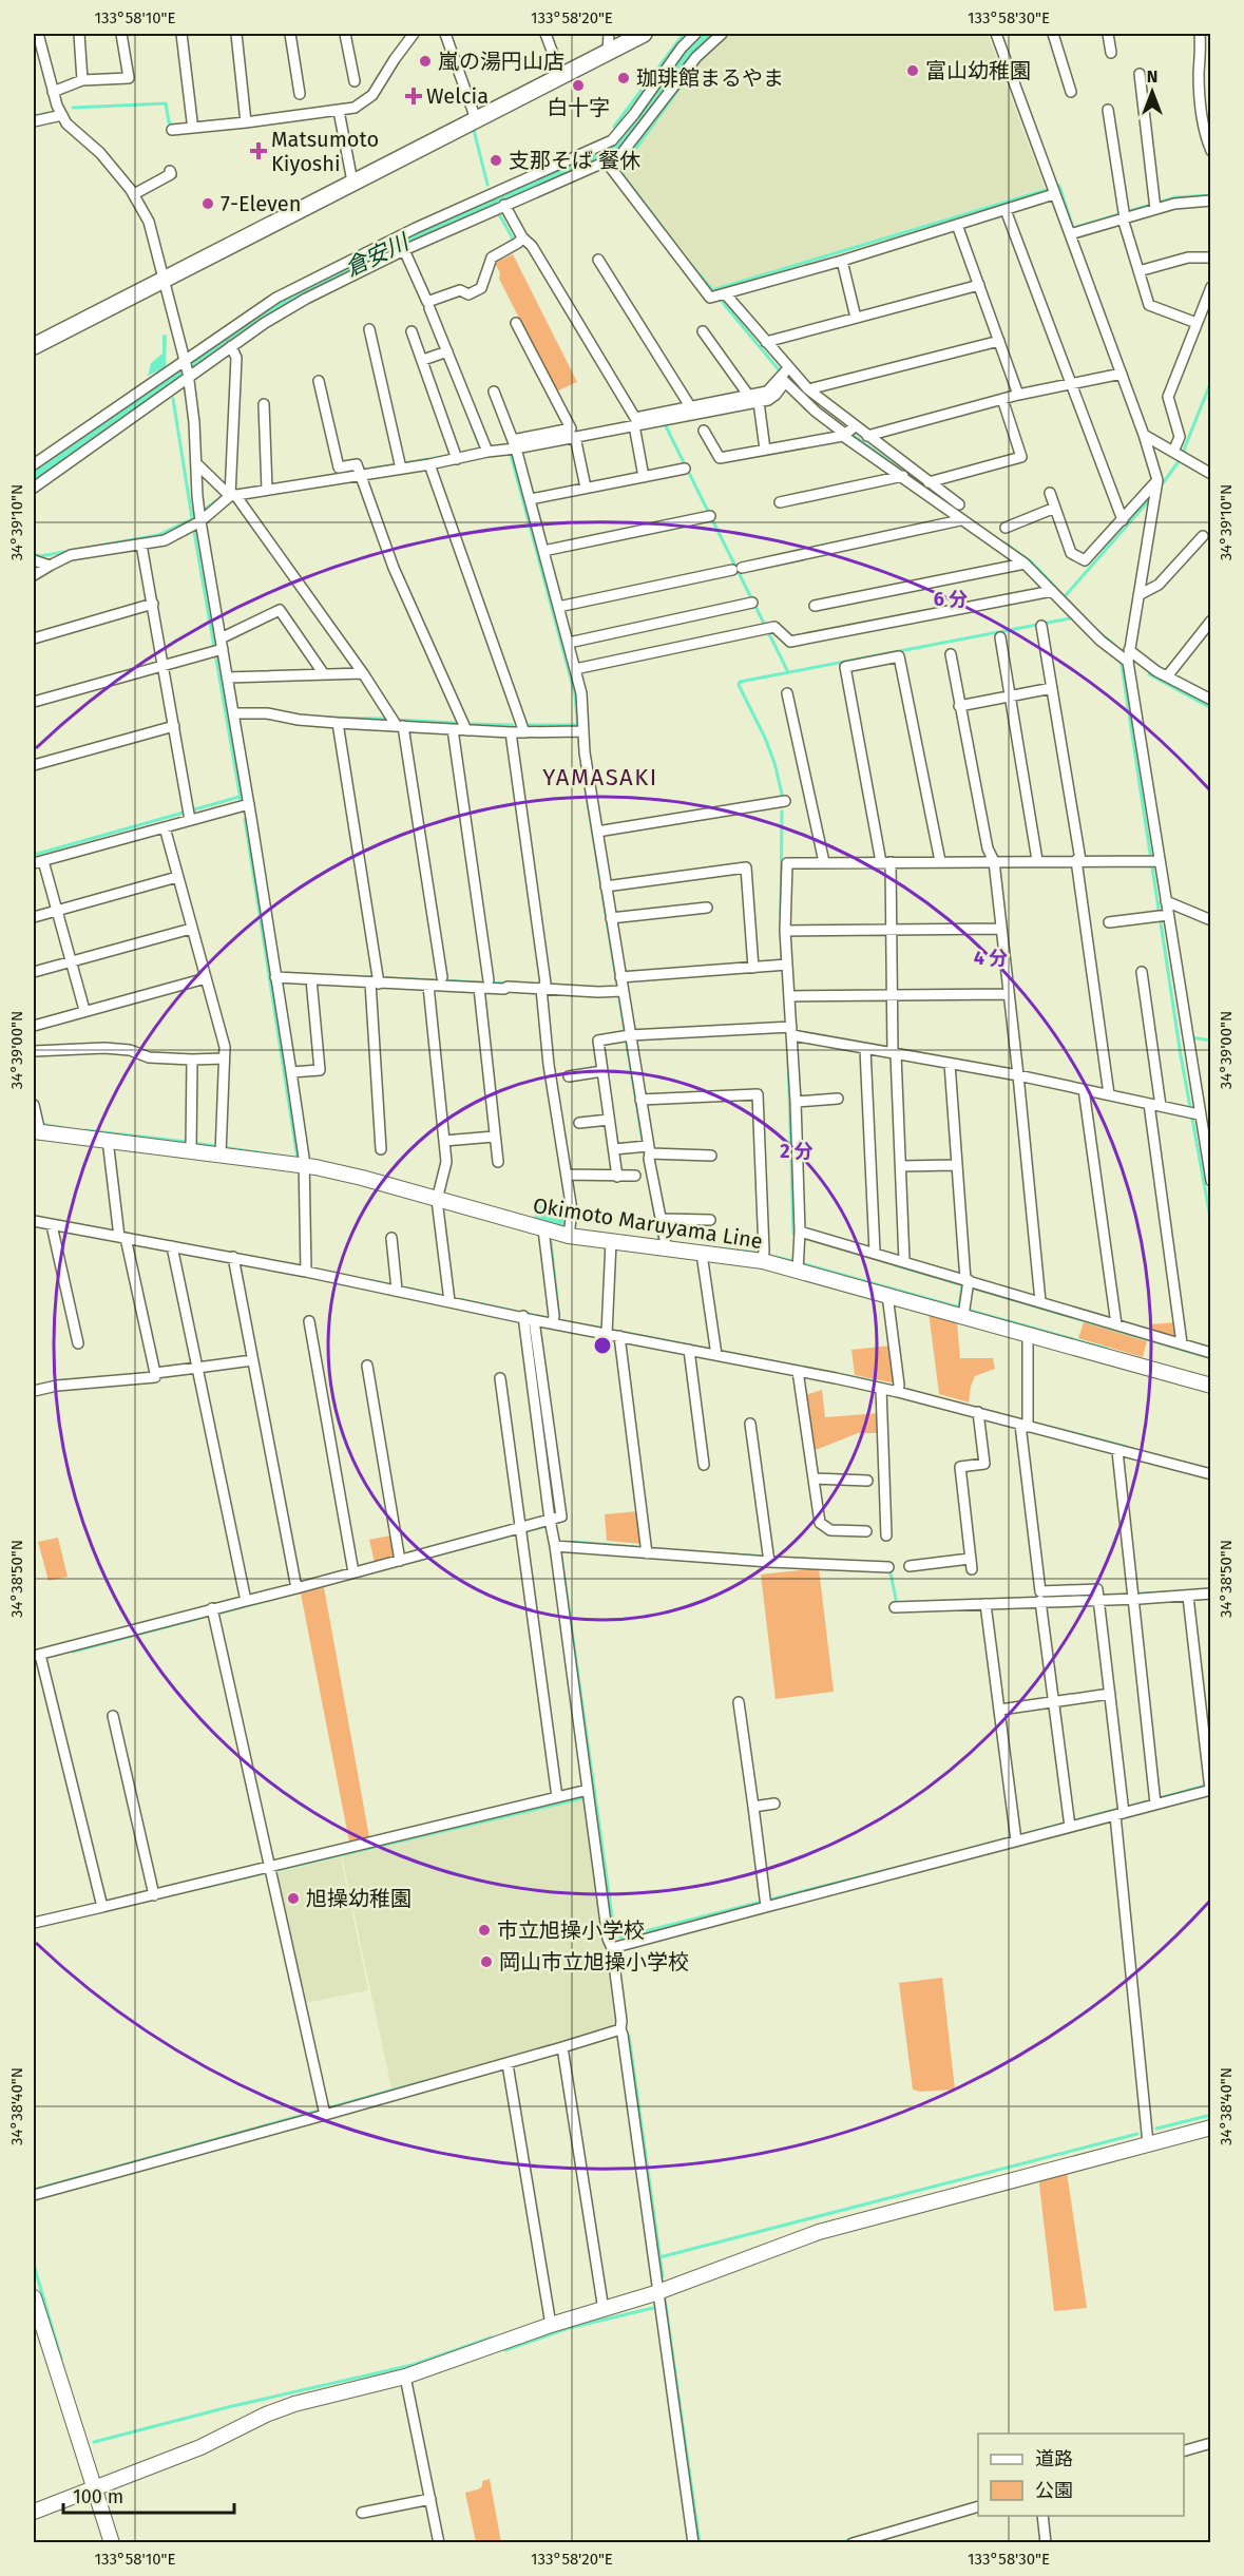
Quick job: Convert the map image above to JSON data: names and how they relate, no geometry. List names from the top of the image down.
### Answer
{
  "streets": {
    "street": ["Okimoto Maruyama Line"]
  },
  "districts": ["YAMASAKI"],
  "water": ["倉安川"],
  "places": {
    "other": [
      "嵐の湯円山店",
      "富山幼稚園",
      "珈琲館まるやま",
      "白十字",
      "支那そば 餐休",
      "7-Eleven",
      "旭操幼稚園",
      "市立旭操小学校",
      "岡山市立旭操小学校"
    ],
    "health": ["Welcia", "Matsumoto Kiyoshi"]
  },
  "legend": ["道路", "公園"],
  "scale_bar": "100 m",
  "north": "top",
  "coordinates": [
    "133°58'10\"E",
    "133°58'20\"E",
    "133°58'30\"E",
    "34°39'10\"N",
    "34°39'00\"N",
    "34°38'50\"N",
    "34°38'40\"N"
  ],
  "rings": ["6 分", "4 分", "2 分"]
}
